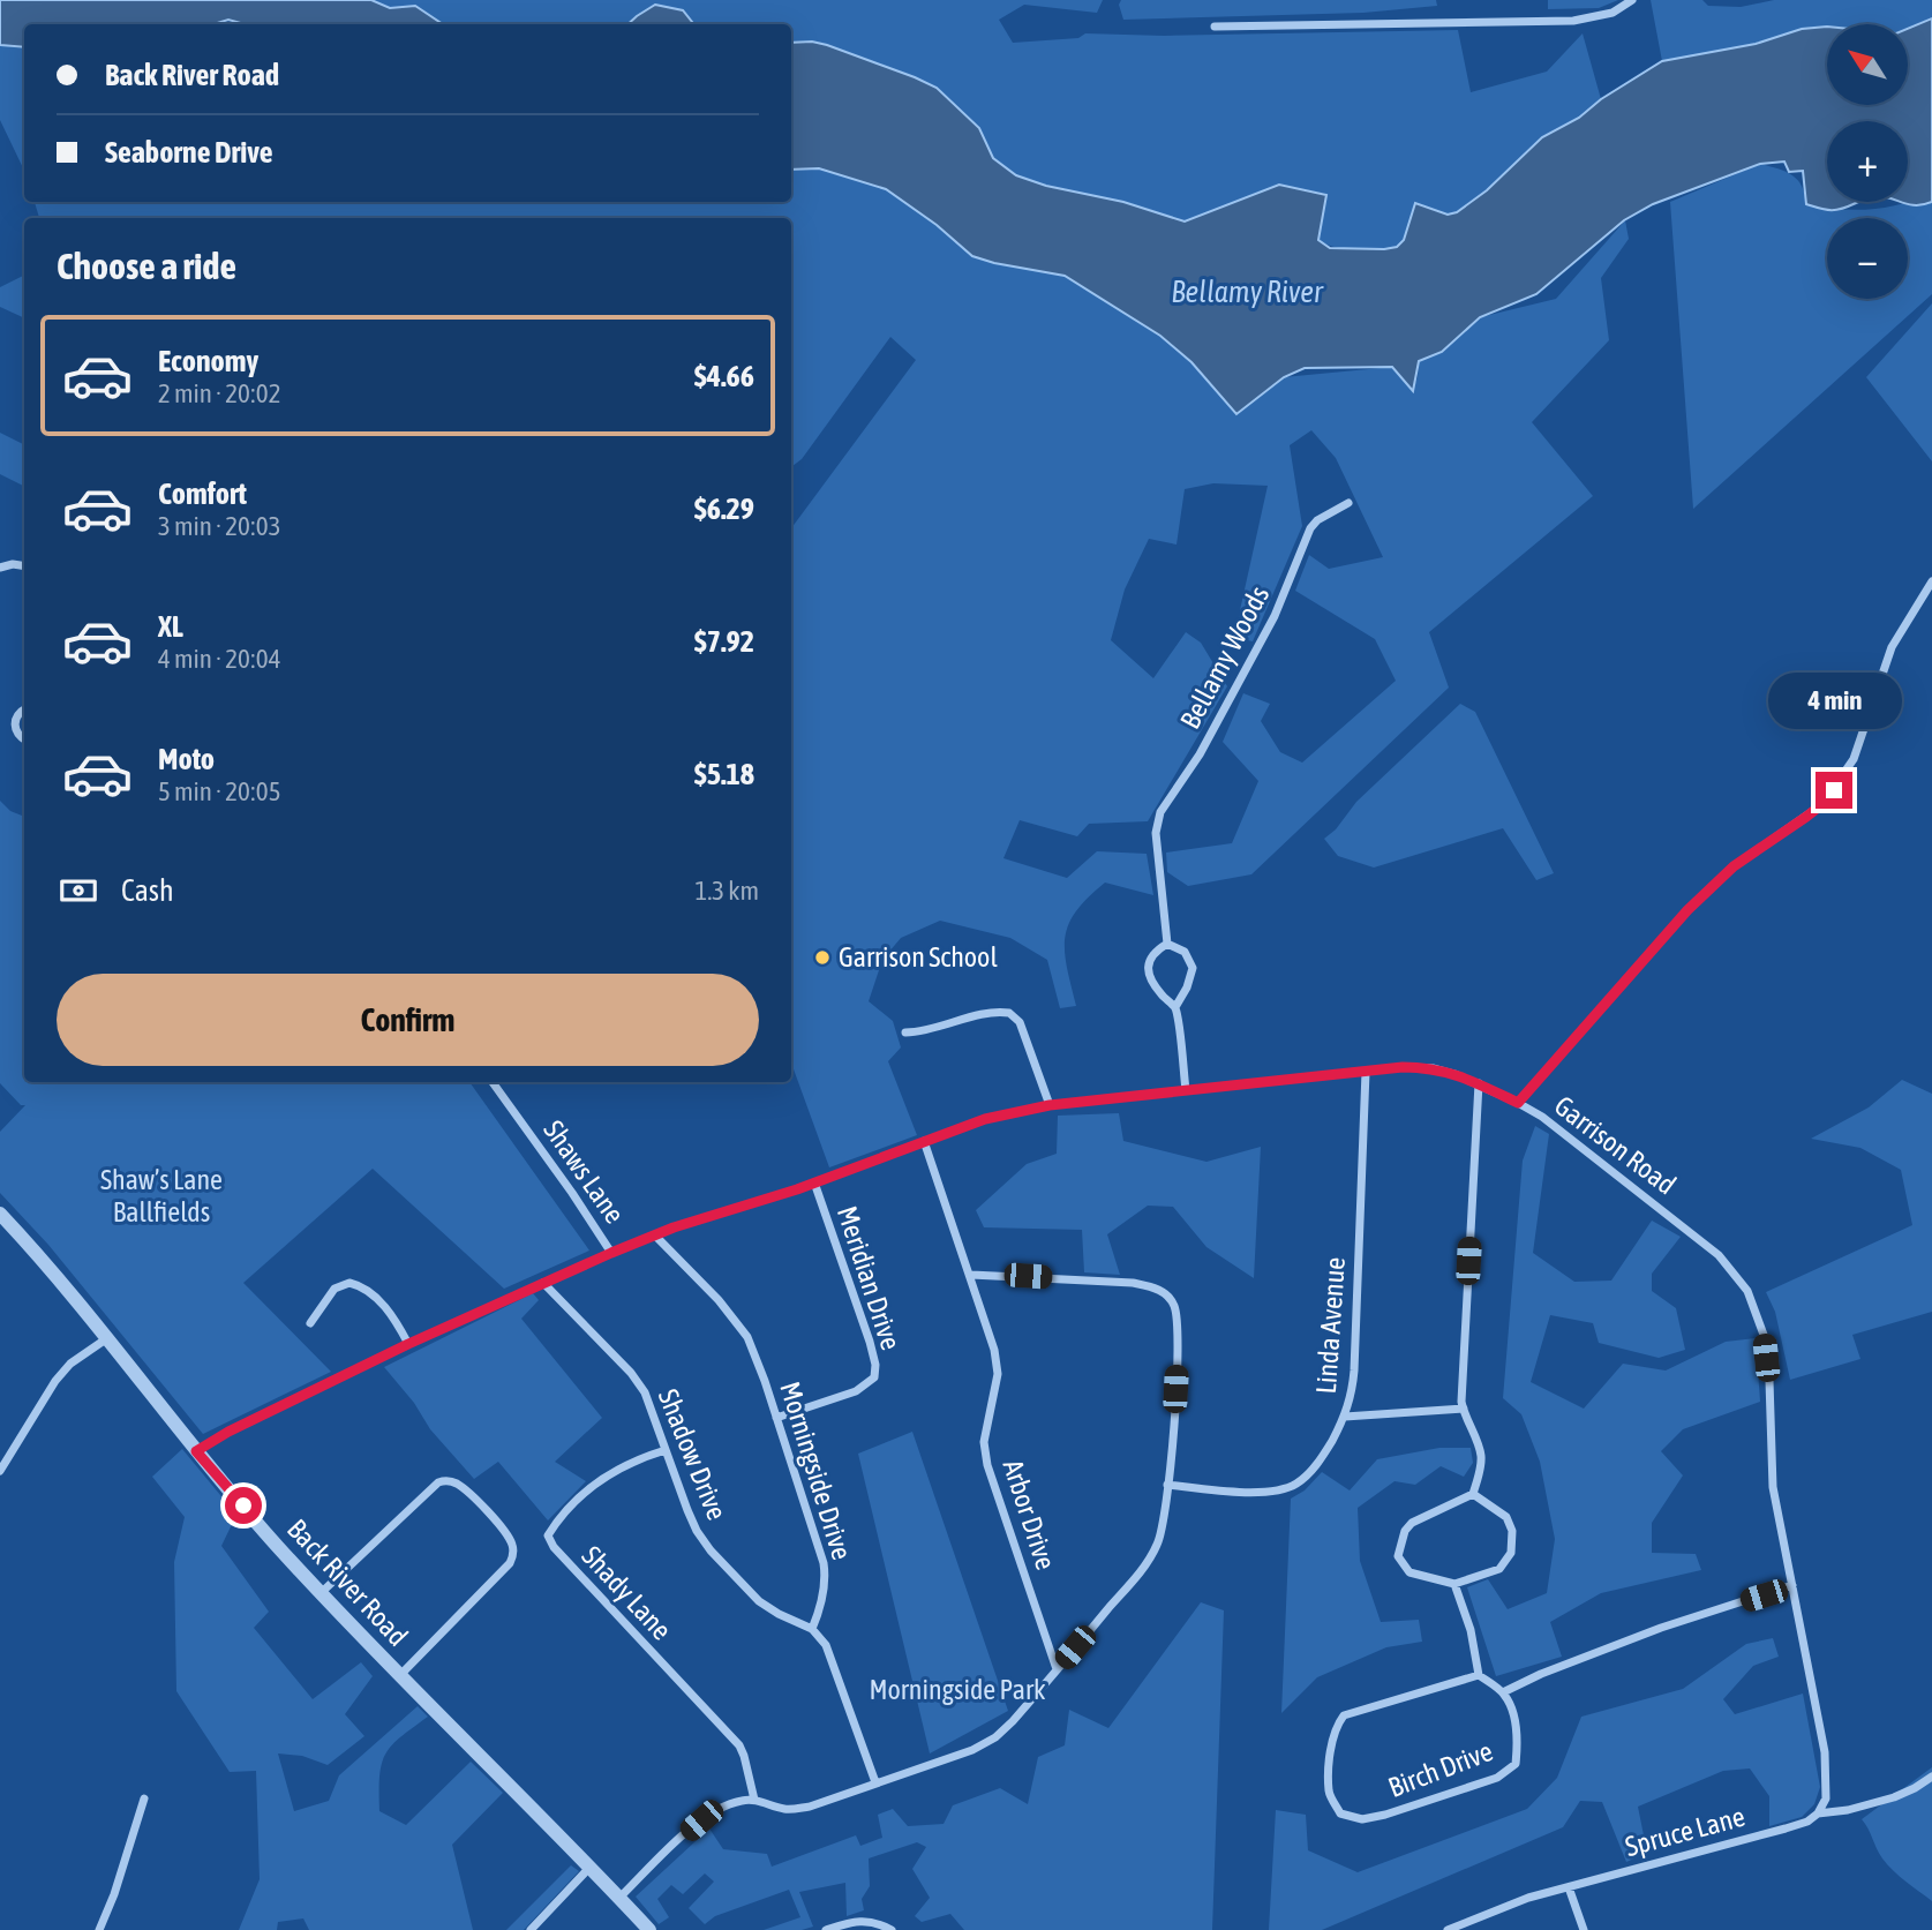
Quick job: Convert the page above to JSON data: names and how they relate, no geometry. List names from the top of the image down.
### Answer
{
  "streets": {
    "street": [
      "Bellamy Woods",
      "Garrison Road",
      "Shaws Lane",
      "Meridian Drive",
      "Linda Avenue",
      "Shadow Drive",
      "Morningside Drive",
      "Arbor Drive",
      "Back River Road",
      "Shady Lane",
      "Birch Drive",
      "Spruce Lane"
    ]
  },
  "crossings": [
    ["Garrison Road", "Shaws Lane"],
    ["Garrison Road", "Meridian Drive"],
    ["Garrison Road", "Linda Avenue"],
    ["Garrison Road", "Shadow Drive"],
    ["Garrison Road", "Morningside Drive"],
    ["Garrison Road", "Arbor Drive"],
    ["Garrison Road", "Back River Road"],
    ["Garrison Road", "Spruce Lane"],
    ["Meridian Drive", "Morningside Drive"],
    ["Shadow Drive", "Morningside Drive"],
    ["Shadow Drive", "Shady Lane"]
  ],
  "water": ["Bellamy River"],
  "parks": ["Shaw’s Lane Ballfields", "Morningside Park"],
  "places": ["Garrison School"],
  "north": "top left",
  "page": {
    "map_buttons": ["+", "−"],
    "banner": ["Back River Road", "Seaborne Drive"],
    "heading": "Choose a ride",
    "list": [
      {
        "name": "Economy",
        "note": "2 min · 20:02",
        "value": "$4.66"
      },
      {
        "name": "Comfort",
        "note": "3 min · 20:03",
        "value": "$6.29"
      },
      {
        "name": "XL",
        "note": "4 min · 20:04",
        "value": "$7.92"
      },
      {
        "name": "Moto",
        "note": "5 min · 20:05",
        "value": "$5.18"
      }
    ],
    "bubble": "4 min",
    "pay": ["Cash", "1.3 km"],
    "buttons": "Confirm"
  }
}
